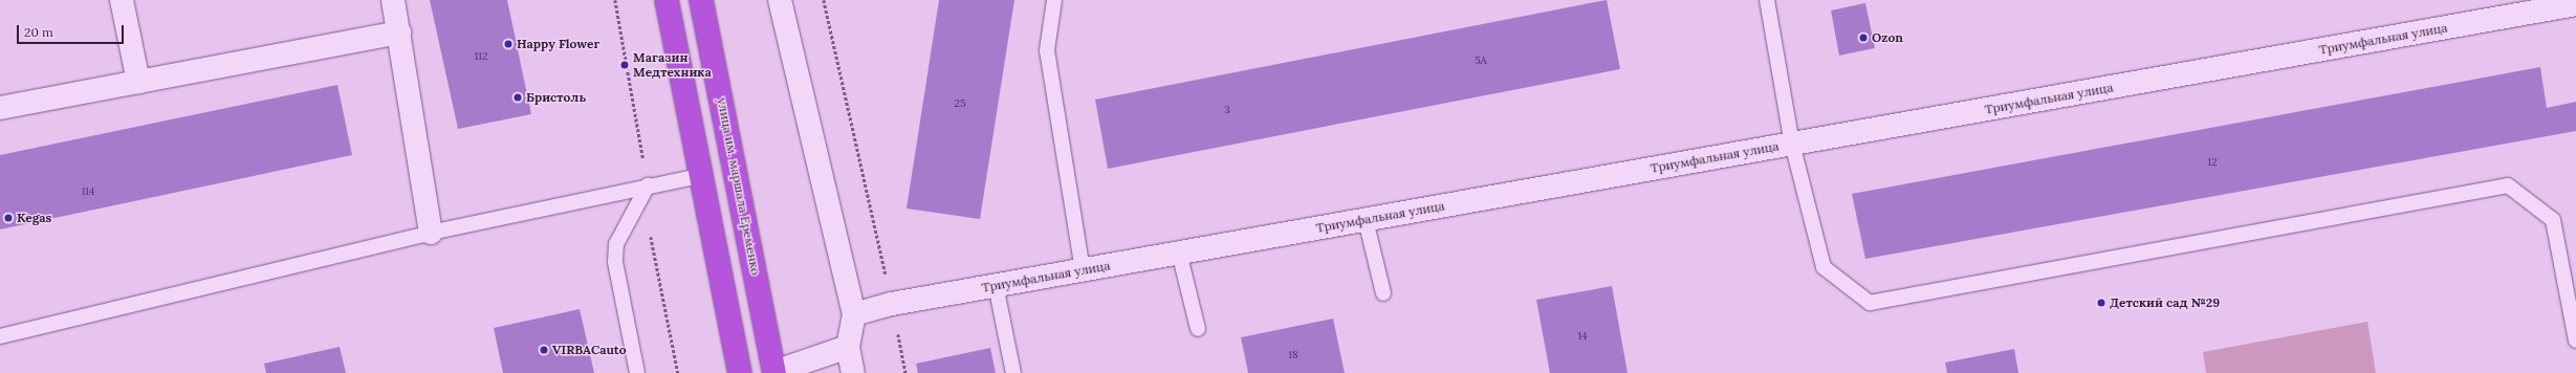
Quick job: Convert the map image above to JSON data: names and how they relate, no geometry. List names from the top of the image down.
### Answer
{
  "streets": {
    "highway": ["улица им. маршала Еременко"],
    "street": ["Триумфальная улица"]
  },
  "places": [
    "Ozon",
    "Happy Flower",
    "Магазин Медтехника",
    "Бристоль",
    "Kegas",
    "Детский сад №29",
    "VIRBACauto"
  ],
  "house_numbers": [
    "112",
    "5А",
    "25",
    "3",
    "12",
    "114",
    "14",
    "18"
  ],
  "scale_bar": "20 m"
}
